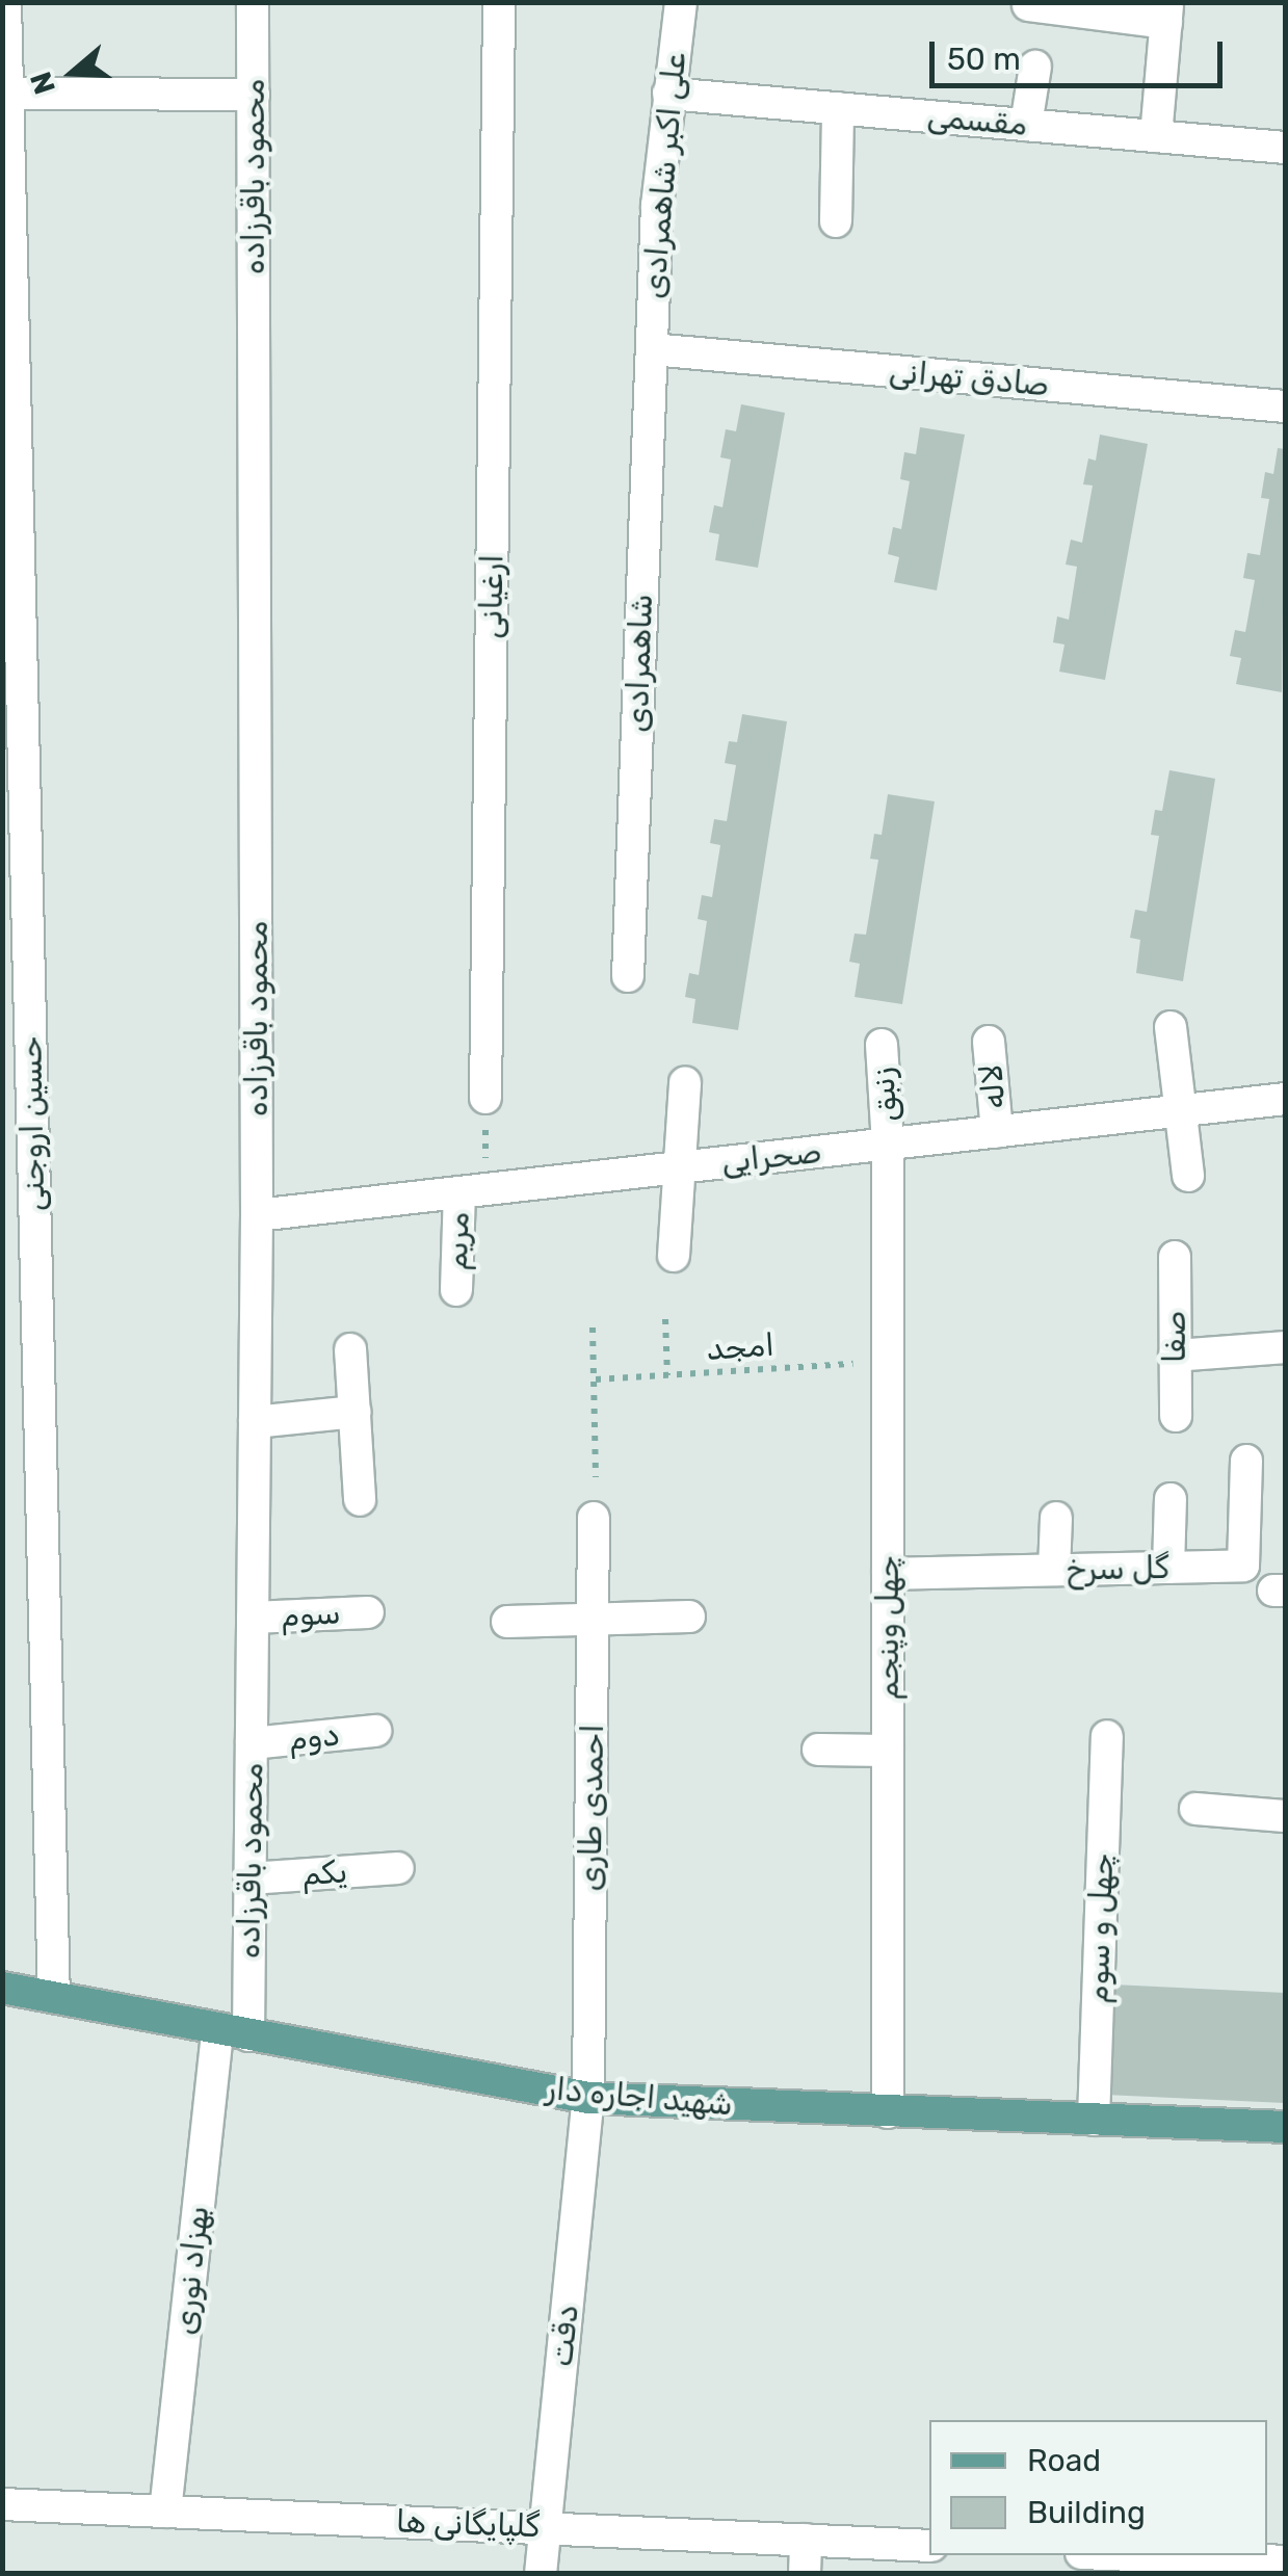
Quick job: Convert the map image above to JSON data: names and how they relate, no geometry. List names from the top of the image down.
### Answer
{
  "streets": {
    "main road": ["شهید اجاره دار"],
    "street": [
      "مقسمی",
      "علی اکبر شاهمرادی",
      "محمود باقرزاده",
      "صادق تهرانی",
      "ارغیانی",
      "شاهمرادی",
      "لاله",
      "زنبق",
      "حسین اروجنی",
      "صحرایی",
      "مریم",
      "صفا",
      "گل سرخ",
      "سوم",
      "چهل وپنجم",
      "دوم",
      "احمدی طاری",
      "یکم",
      "چهل و سوم",
      "بهزاد نوری",
      "دقت",
      "گلپایگانی ها"
    ],
    "path": ["امجد"]
  },
  "crossings": [
    ["مقسمی", "علی اکبر شاهمرادی"],
    ["علی اکبر شاهمرادی", "صادق تهرانی"],
    ["علی اکبر شاهمرادی", "شاهمرادی"],
    ["محمود باقرزاده", "صحرایی"],
    ["محمود باقرزاده", "سوم"],
    ["محمود باقرزاده", "دوم"],
    ["محمود باقرزاده", "یکم"],
    ["محمود باقرزاده", "شهید اجاره دار"],
    ["صادق تهرانی", "شاهمرادی"],
    ["لاله", "صحرایی"],
    ["زنبق", "صحرایی"],
    ["زنبق", "چهل وپنجم"],
    ["حسین اروجنی", "شهید اجاره دار"],
    ["صحرایی", "مریم"],
    ["صحرایی", "چهل وپنجم"],
    ["امجد", "چهل وپنجم"],
    ["گل سرخ", "چهل وپنجم"],
    ["چهل وپنجم", "شهید اجاره دار"],
    ["احمدی طاری", "شهید اجاره دار"],
    ["احمدی طاری", "دقت"],
    ["چهل و سوم", "شهید اجاره دار"],
    ["شهید اجاره دار", "بهزاد نوری"],
    ["شهید اجاره دار", "دقت"],
    ["بهزاد نوری", "گلپایگانی ها"],
    ["دقت", "گلپایگانی ها"]
  ],
  "legend": ["Road", "Building"],
  "scale_bar": "50 m",
  "north": "left"
}
